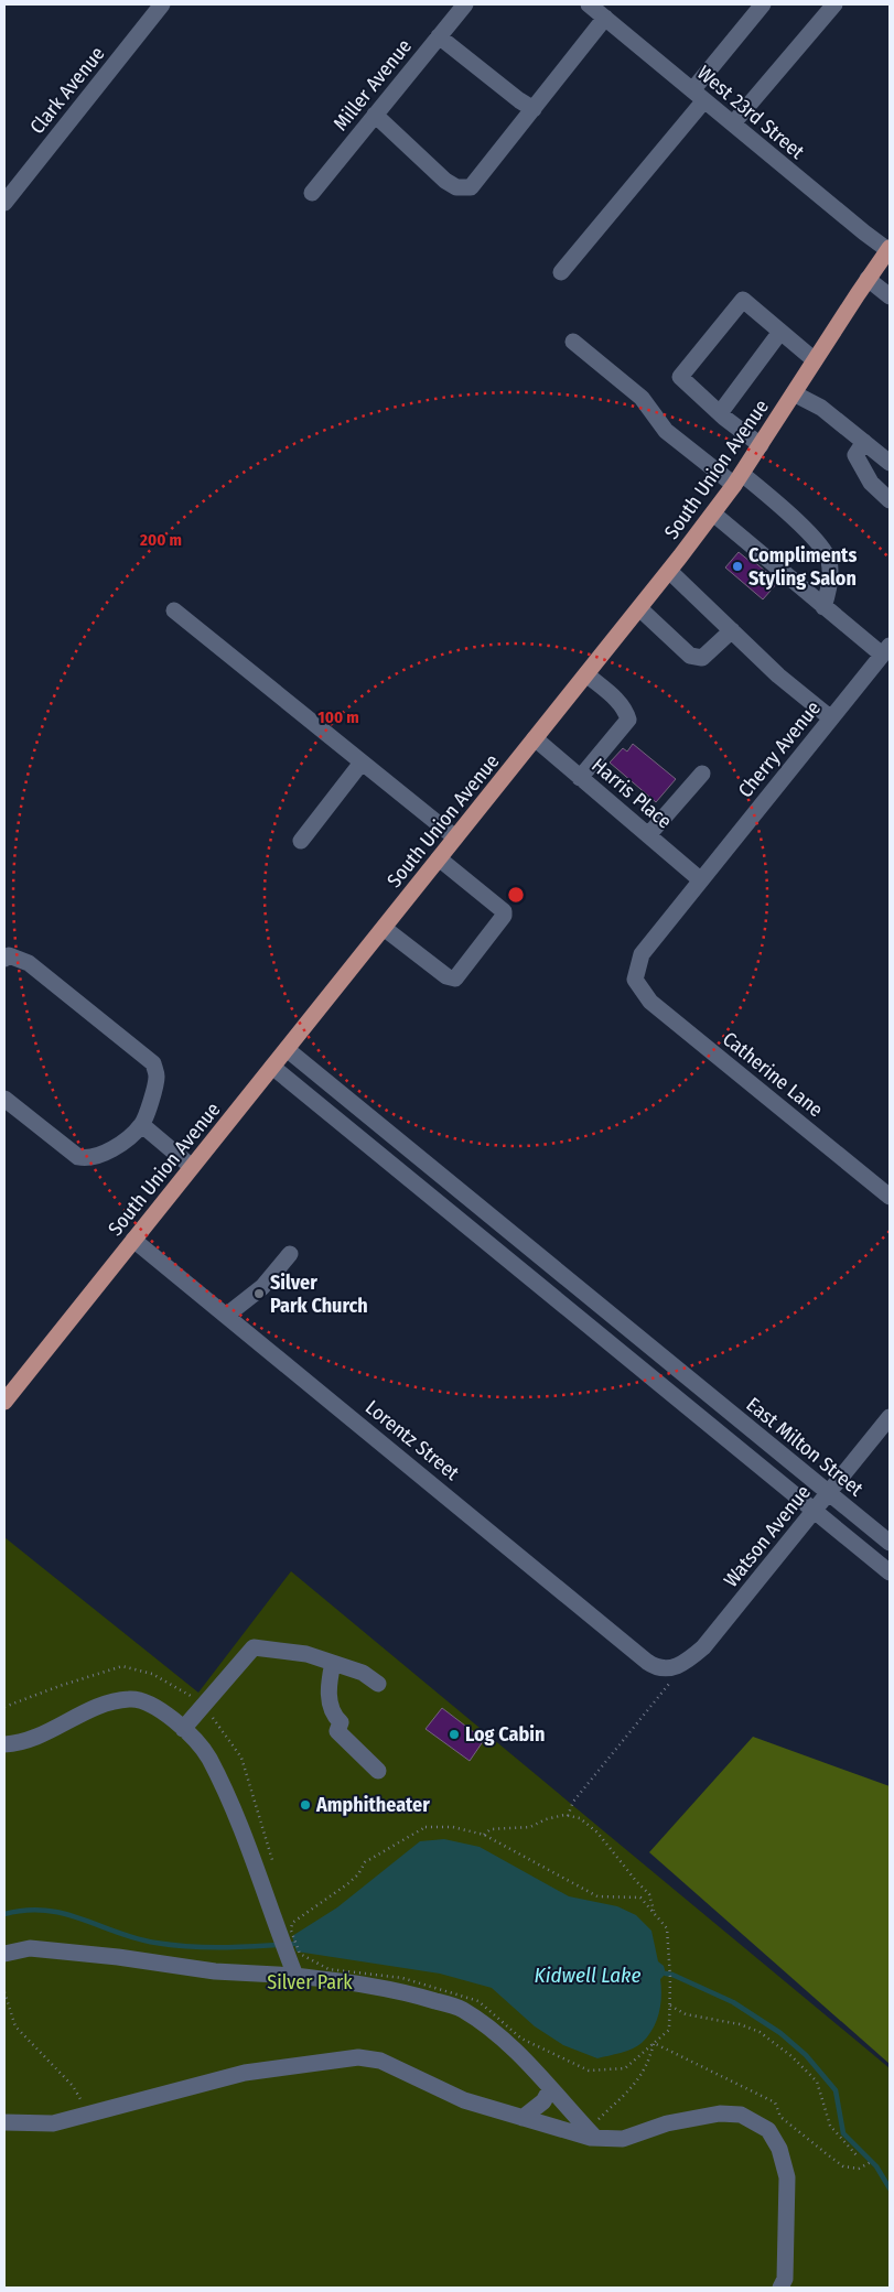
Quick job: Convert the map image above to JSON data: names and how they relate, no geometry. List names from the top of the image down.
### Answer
{
  "streets": {
    "main road": ["South Union Avenue"],
    "street": [
      "Miller Avenue",
      "Clark Avenue",
      "West 23rd Street",
      "Cherry Avenue",
      "Harris Place",
      "Catherine Lane",
      "Lorentz Street",
      "East Milton Street",
      "Watson Avenue"
    ]
  },
  "crossings": [
    ["West 23rd Street", "South Union Avenue"],
    ["South Union Avenue", "Harris Place"],
    ["South Union Avenue", "Lorentz Street"],
    ["South Union Avenue", "East Milton Street"],
    ["Cherry Avenue", "Harris Place"],
    ["Cherry Avenue", "Catherine Lane"],
    ["Lorentz Street", "Watson Avenue"],
    ["East Milton Street", "Watson Avenue"]
  ],
  "water": ["Kidwell Lake"],
  "parks": ["Silver Park"],
  "places": [
    "Compliments Styling Salon",
    "Silver Park Church",
    "Log Cabin",
    "Amphitheater"
  ],
  "rings": ["200 m", "100 m"]
}
